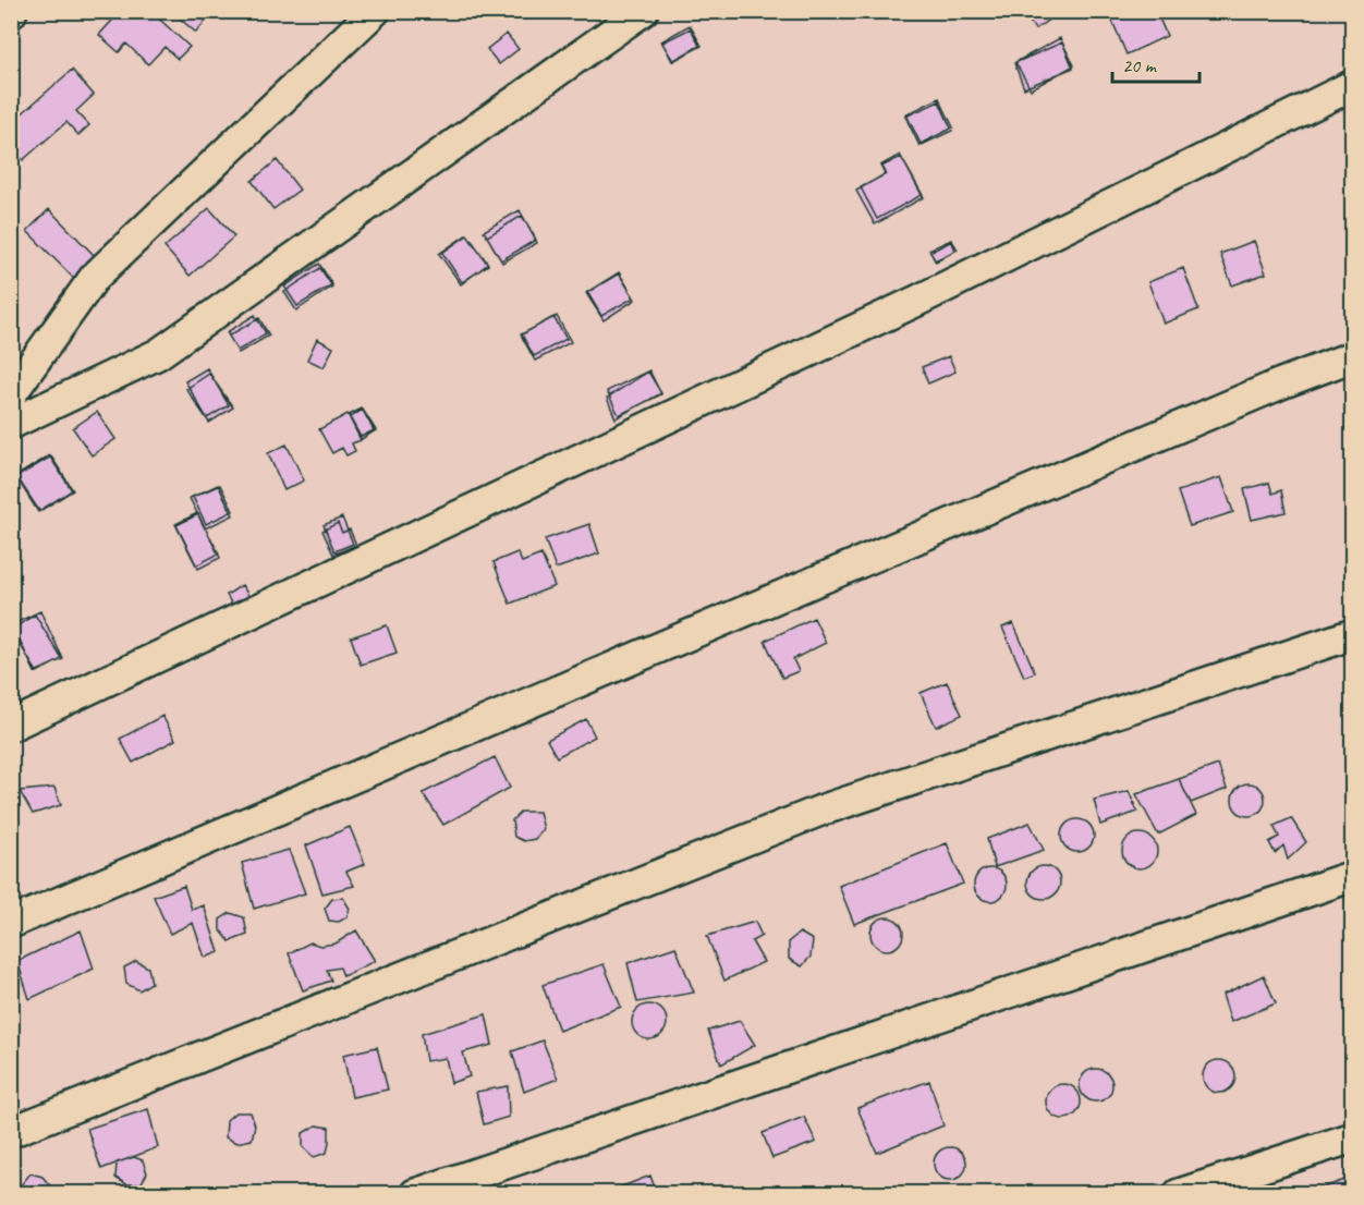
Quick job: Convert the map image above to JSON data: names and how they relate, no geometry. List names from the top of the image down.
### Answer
{
  "scale_bar": "20 m"
}
